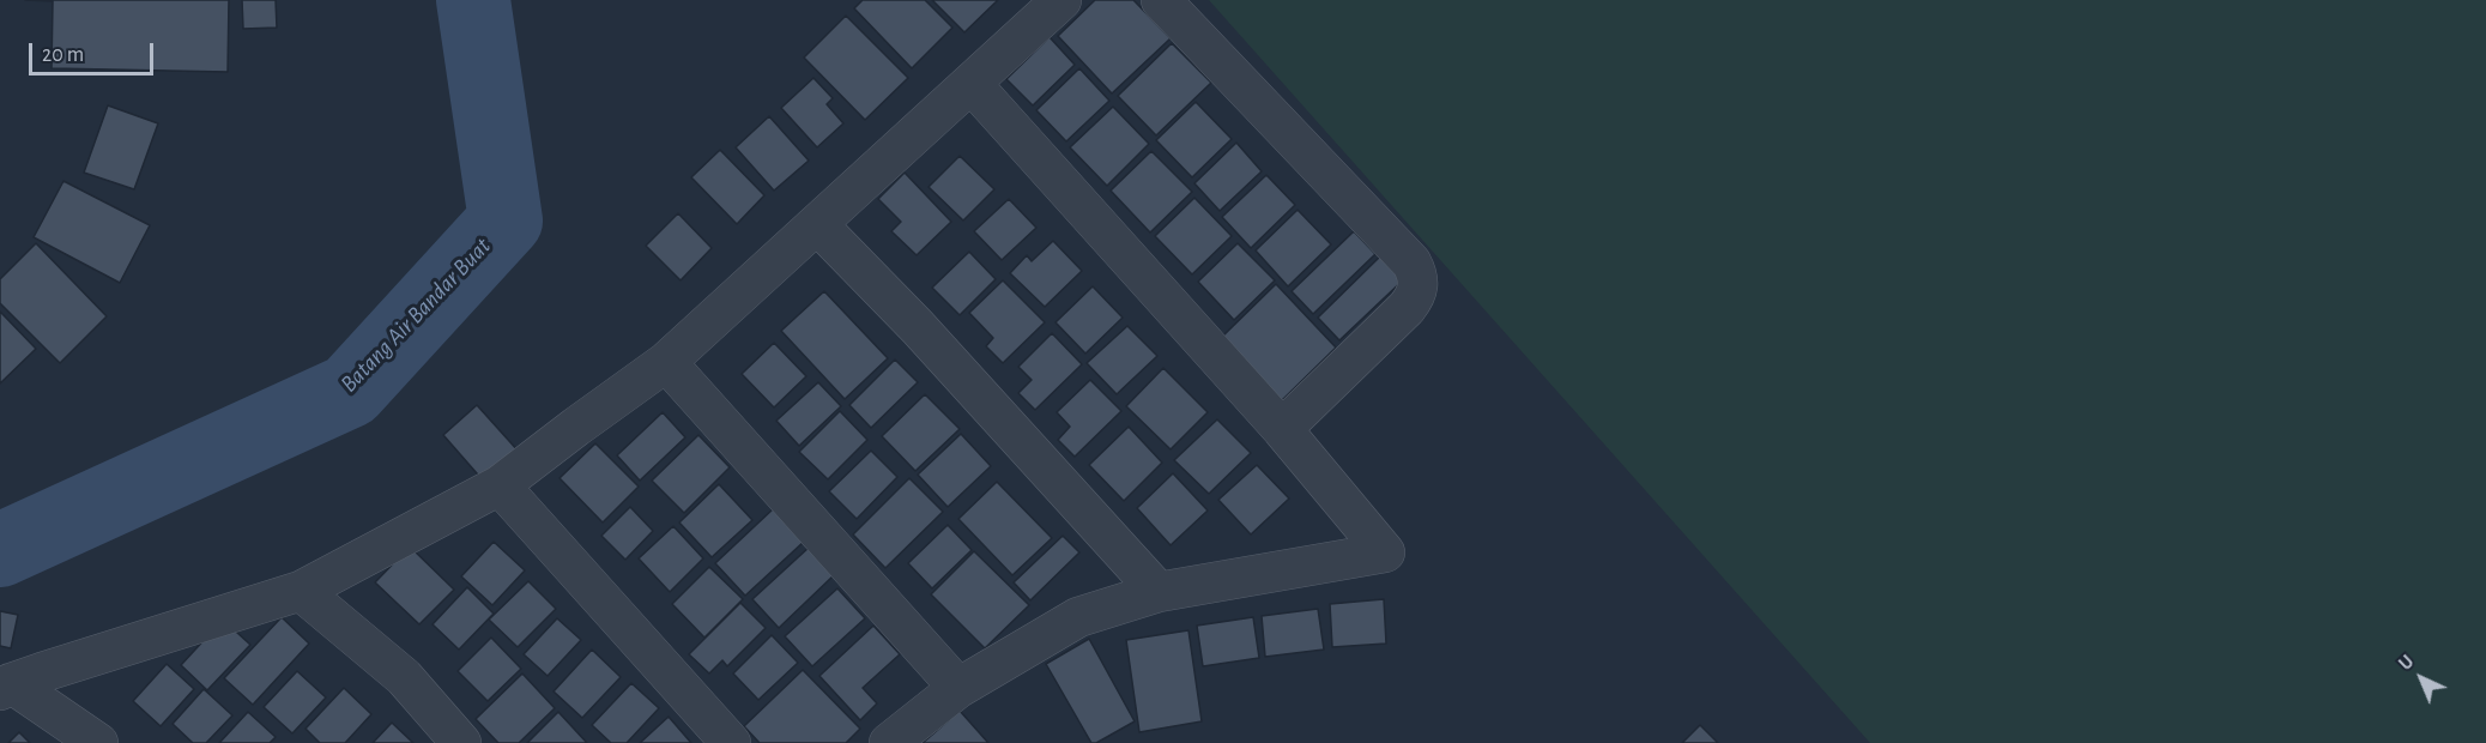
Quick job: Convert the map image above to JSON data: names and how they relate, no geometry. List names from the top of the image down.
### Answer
{
  "water": ["Batang Air Bandar Buat"],
  "scale_bar": "20 m",
  "north": "top left"
}
